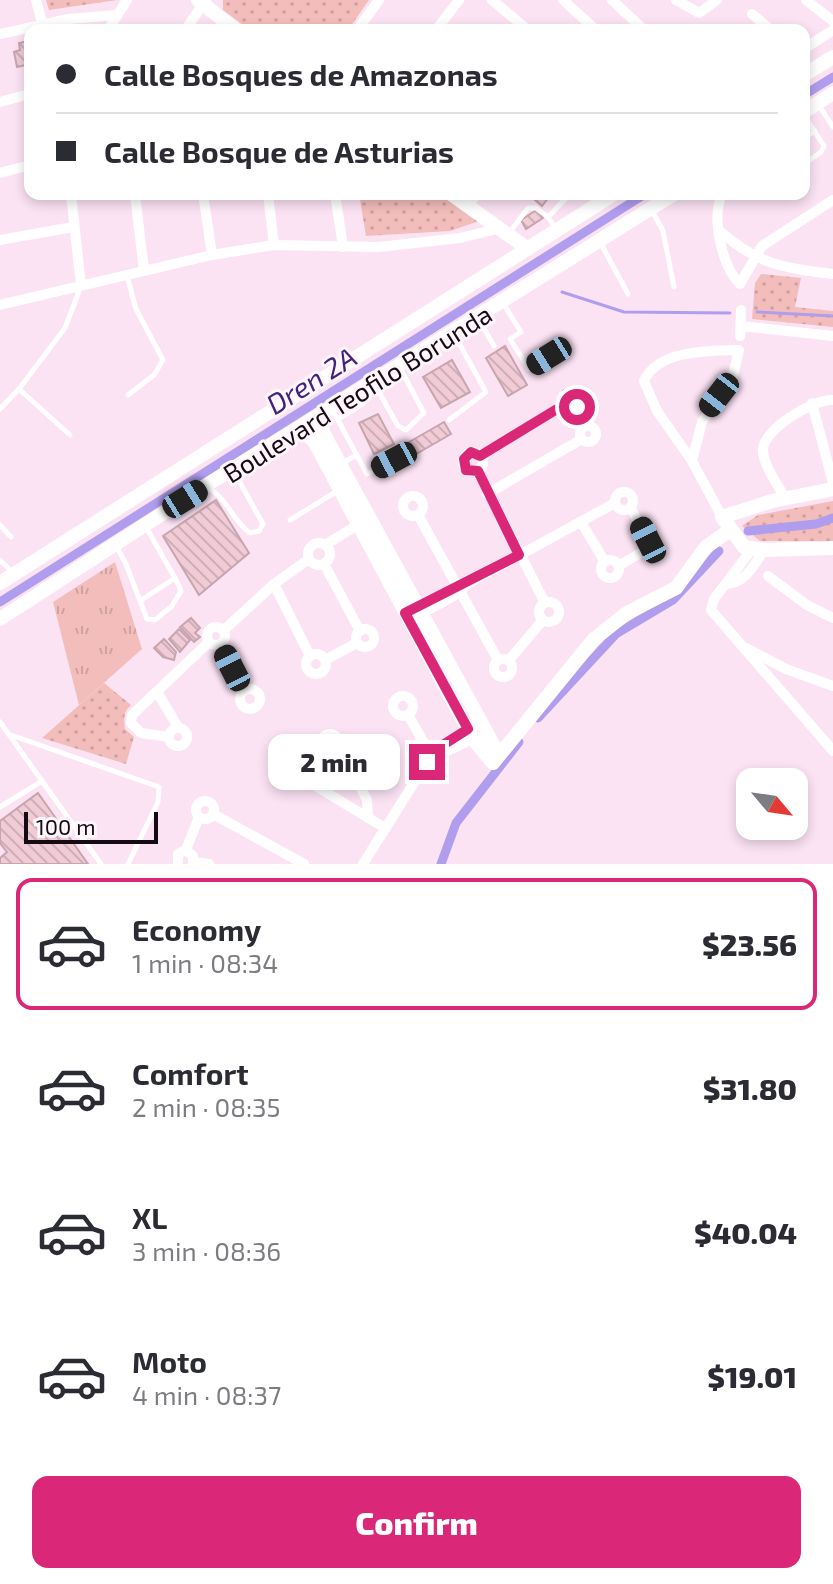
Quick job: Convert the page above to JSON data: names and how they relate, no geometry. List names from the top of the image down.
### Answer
{
  "streets": {
    "main road": ["Boulevard Teofilo Borunda"]
  },
  "water": ["Dren 2A"],
  "scale_bar": "100 m",
  "north": "bottom right",
  "page": {
    "banner": ["Calle Bosques de Amazonas", "Calle Bosque de Asturias"],
    "bubble": "2 min",
    "scale": "100 m",
    "list": [
      {
        "name": "Economy",
        "note": "1 min · 08:34",
        "value": "$23.56"
      },
      {
        "name": "Comfort",
        "note": "2 min · 08:35",
        "value": "$31.80"
      },
      {
        "name": "XL",
        "note": "3 min · 08:36",
        "value": "$40.04"
      },
      {
        "name": "Moto",
        "note": "4 min · 08:37",
        "value": "$19.01"
      }
    ],
    "buttons": "Confirm"
  }
}
